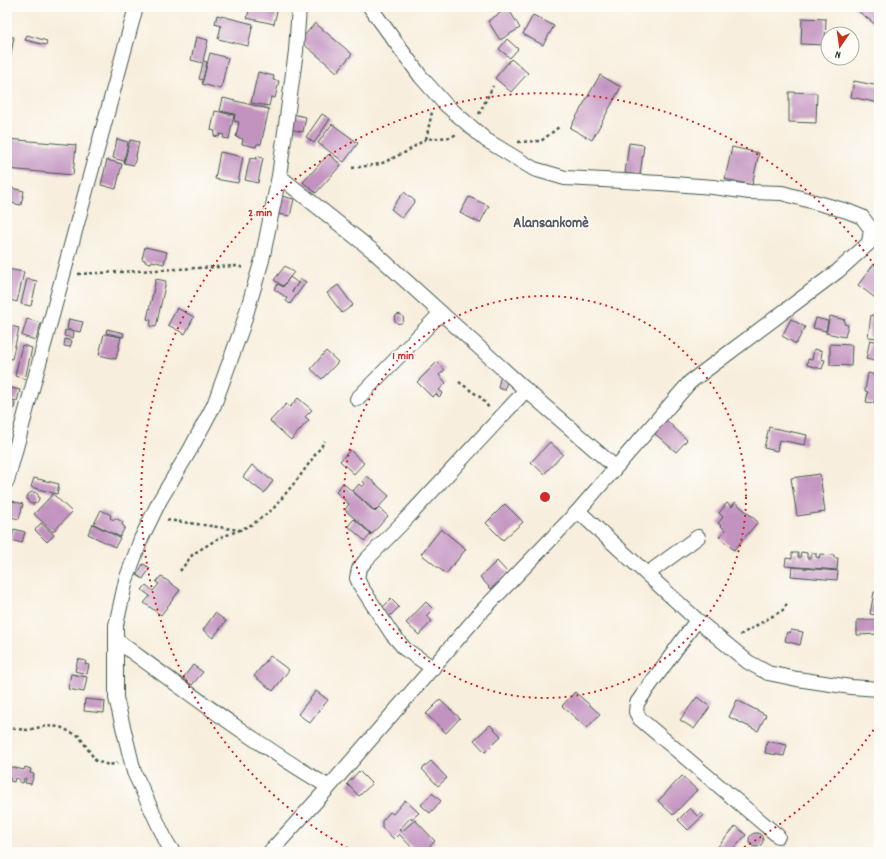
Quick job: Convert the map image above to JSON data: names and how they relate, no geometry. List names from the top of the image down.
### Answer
{
  "districts": ["Alansankomè"],
  "north": "bottom",
  "rings": ["2 min", "1 min"]
}
